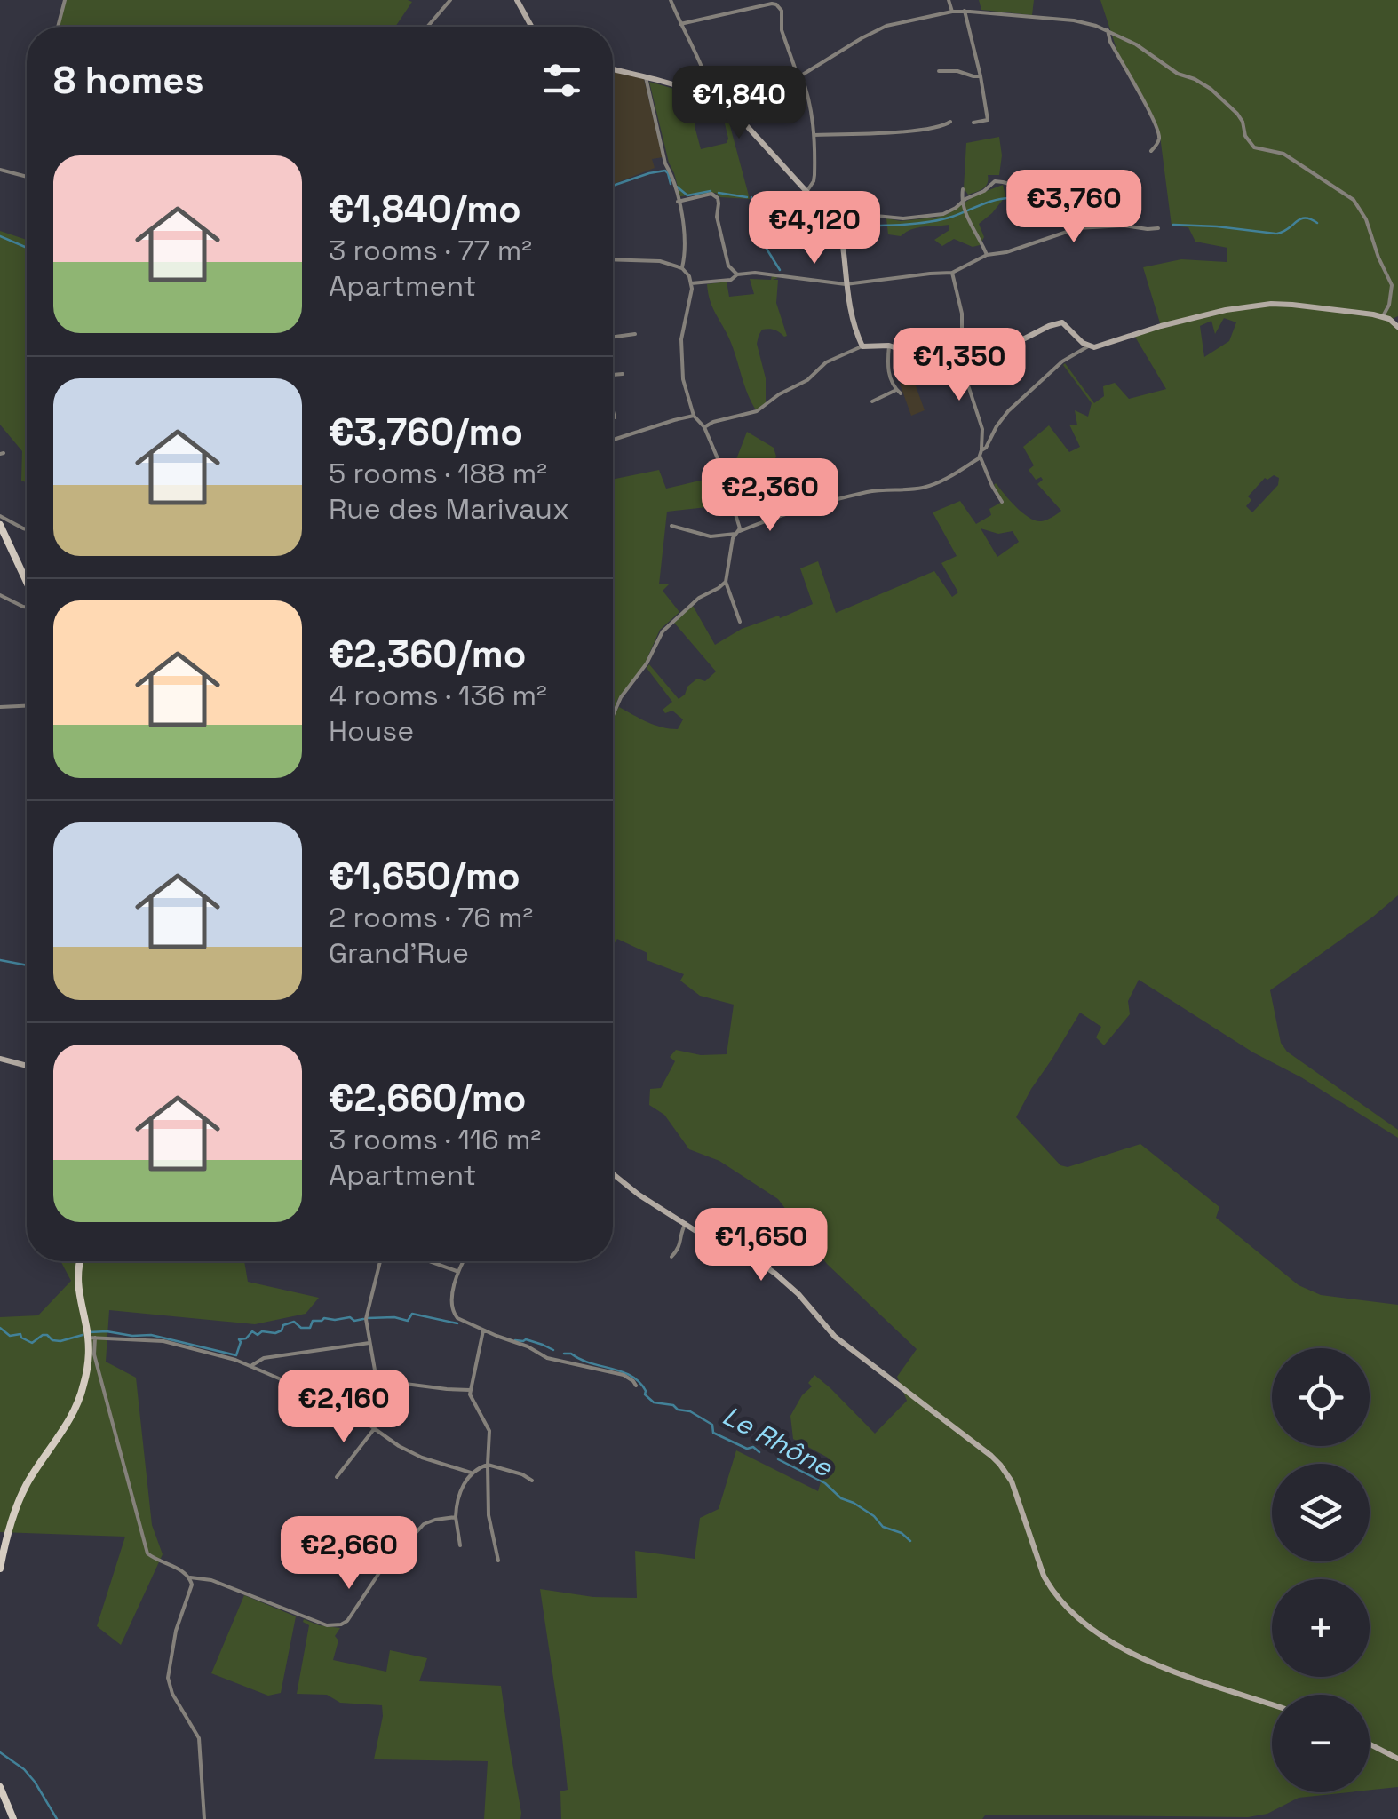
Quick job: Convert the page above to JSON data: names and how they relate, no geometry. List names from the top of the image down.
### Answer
{
  "water": ["Le Rhône"],
  "page": {
    "heading": "8 homes",
    "price": [
      "€1,840",
      "€3,760",
      "€4,120",
      "€1,350",
      "€2,360",
      "€1,650",
      "€2,160",
      "€2,660"
    ],
    "list": [
      {
        "name": "€1,840/mo",
        "note": "3 rooms · 77 m² · Apartment"
      },
      {
        "name": "€3,760/mo",
        "note": "5 rooms · 188 m² · Rue des Marivaux"
      },
      {
        "name": "€2,360/mo",
        "note": "4 rooms · 136 m² · House"
      },
      {
        "name": "€1,650/mo",
        "note": "2 rooms · 76 m² · Grand'Rue"
      },
      {
        "name": "€2,660/mo",
        "note": "3 rooms · 116 m² · Apartment"
      }
    ],
    "map_buttons": ["+", "−"]
  }
}
